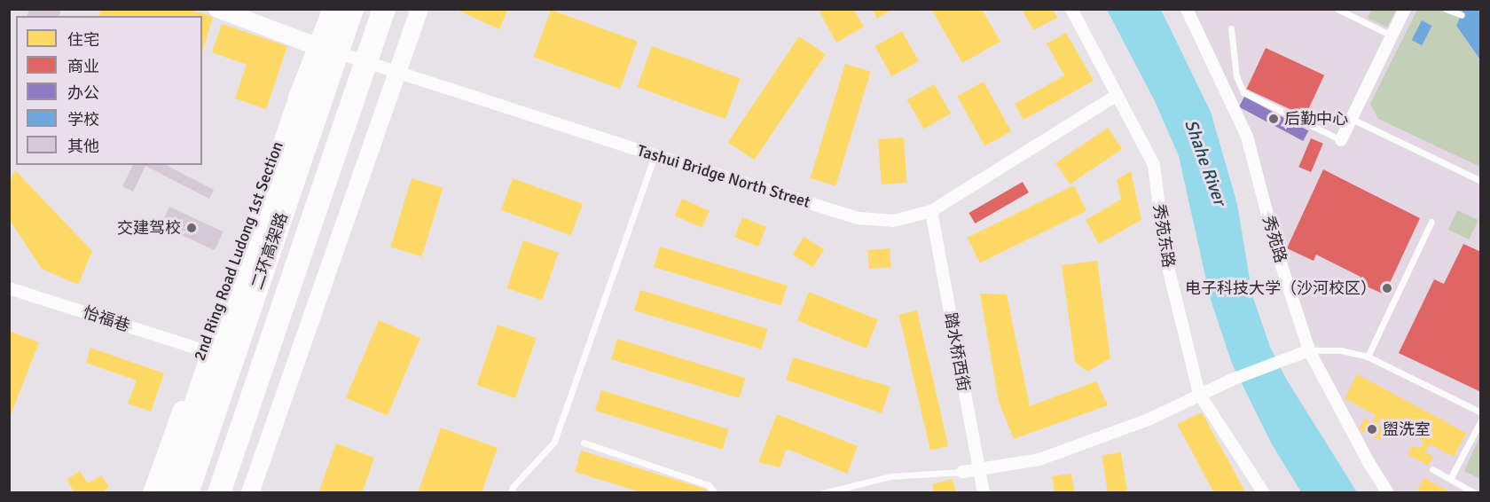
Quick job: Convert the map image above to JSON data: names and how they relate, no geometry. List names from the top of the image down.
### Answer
{
  "streets": {
    "highway": ["二环高架路"],
    "main road": ["2nd Ring Road Ludong 1st Section"],
    "street": [
      "Tashui Bridge North Street",
      "秀苑东路",
      "秀苑路",
      "怡福巷",
      "踏水桥西街"
    ]
  },
  "crossings": [
    ["Tashui Bridge North Street", "秀苑东路"],
    ["Tashui Bridge North Street", "2nd Ring Road Ludong 1st Section"],
    ["Tashui Bridge North Street", "踏水桥西街"],
    ["2nd Ring Road Ludong 1st Section", "怡福巷"]
  ],
  "water": ["Shahe River"],
  "places": [
    "后勤中心",
    "交建驾校",
    "电子科技大学（沙河校区）",
    "盥洗室"
  ],
  "legend": [
    "住宅",
    "商业",
    "办公",
    "学校",
    "其他"
  ]
}
